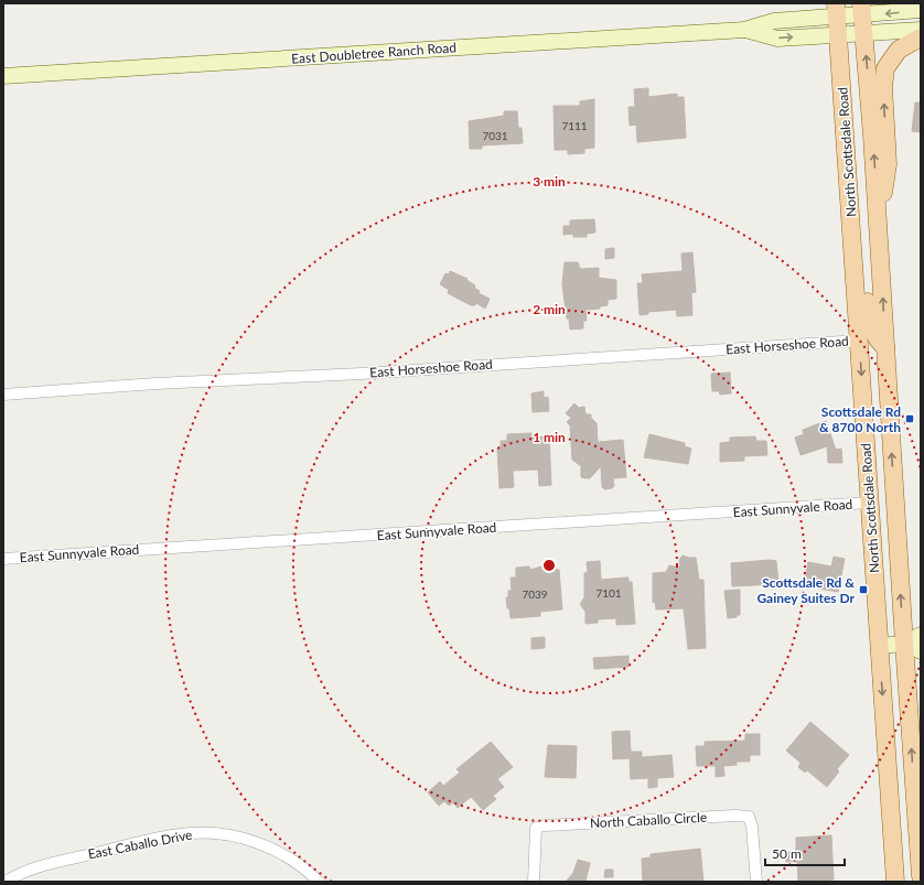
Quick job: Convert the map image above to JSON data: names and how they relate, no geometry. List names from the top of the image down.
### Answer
{
  "streets": {
    "main road": ["East Doubletree Ranch Road", "North Scottsdale Road"],
    "street": [
      "East Horseshoe Road",
      "East Sunnyvale Road",
      "North Caballo Circle",
      "East Caballo Drive"
    ]
  },
  "crossings": [
    ["East Doubletree Ranch Road", "North Scottsdale Road"],
    ["North Scottsdale Road", "East Horseshoe Road"],
    ["North Scottsdale Road", "East Sunnyvale Road"]
  ],
  "places": {
    "transit": ["Scottsdale Rd & 8700 North", "Scottsdale Rd & Gainey Suites Dr"]
  },
  "house_numbers": [
    "7111",
    "7031",
    "7101",
    "7039"
  ],
  "scale_bar": "50 m",
  "rings": ["3 min", "2 min", "1 min"]
}
